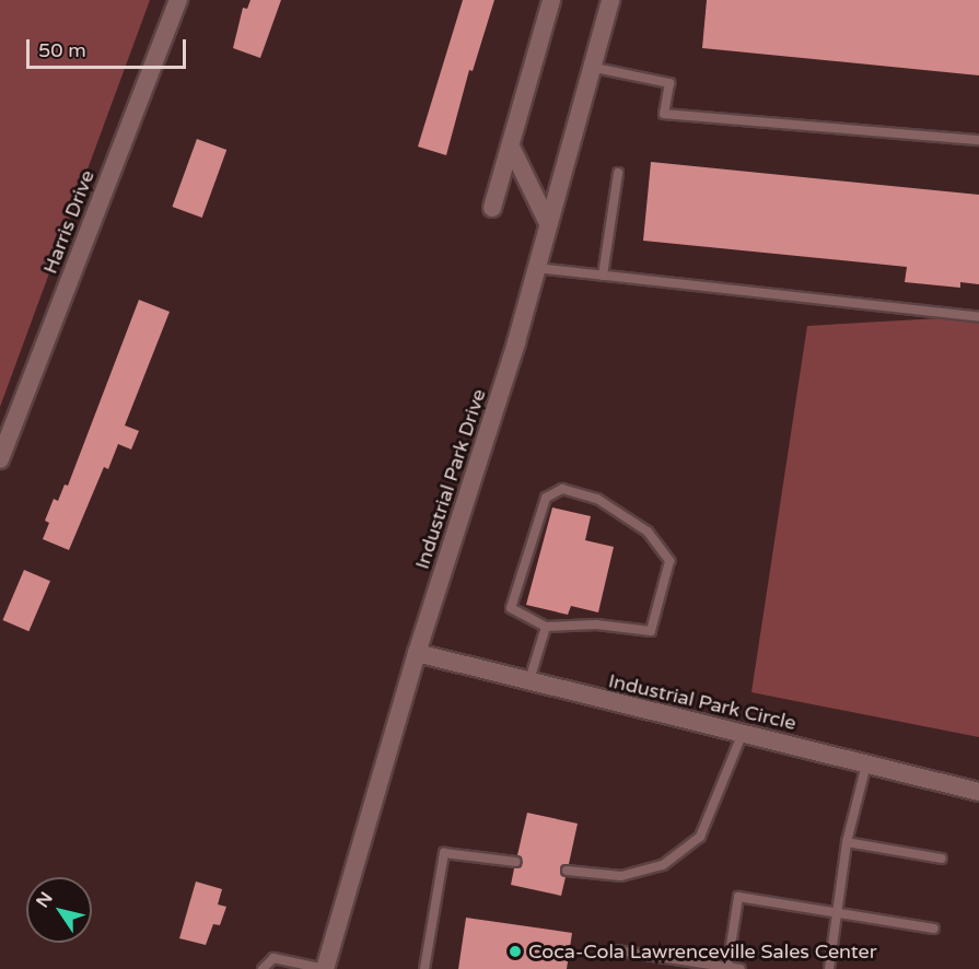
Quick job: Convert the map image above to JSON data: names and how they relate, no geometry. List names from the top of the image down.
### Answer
{
  "streets": {
    "street": ["Harris Drive", "Industrial Park Drive", "Industrial Park Circle"]
  },
  "crossings": [
    ["Industrial Park Drive", "Industrial Park Circle"]
  ],
  "places": ["Coca-Cola Lawrenceville Sales Center"],
  "scale_bar": "50 m",
  "north": "top left"
}
